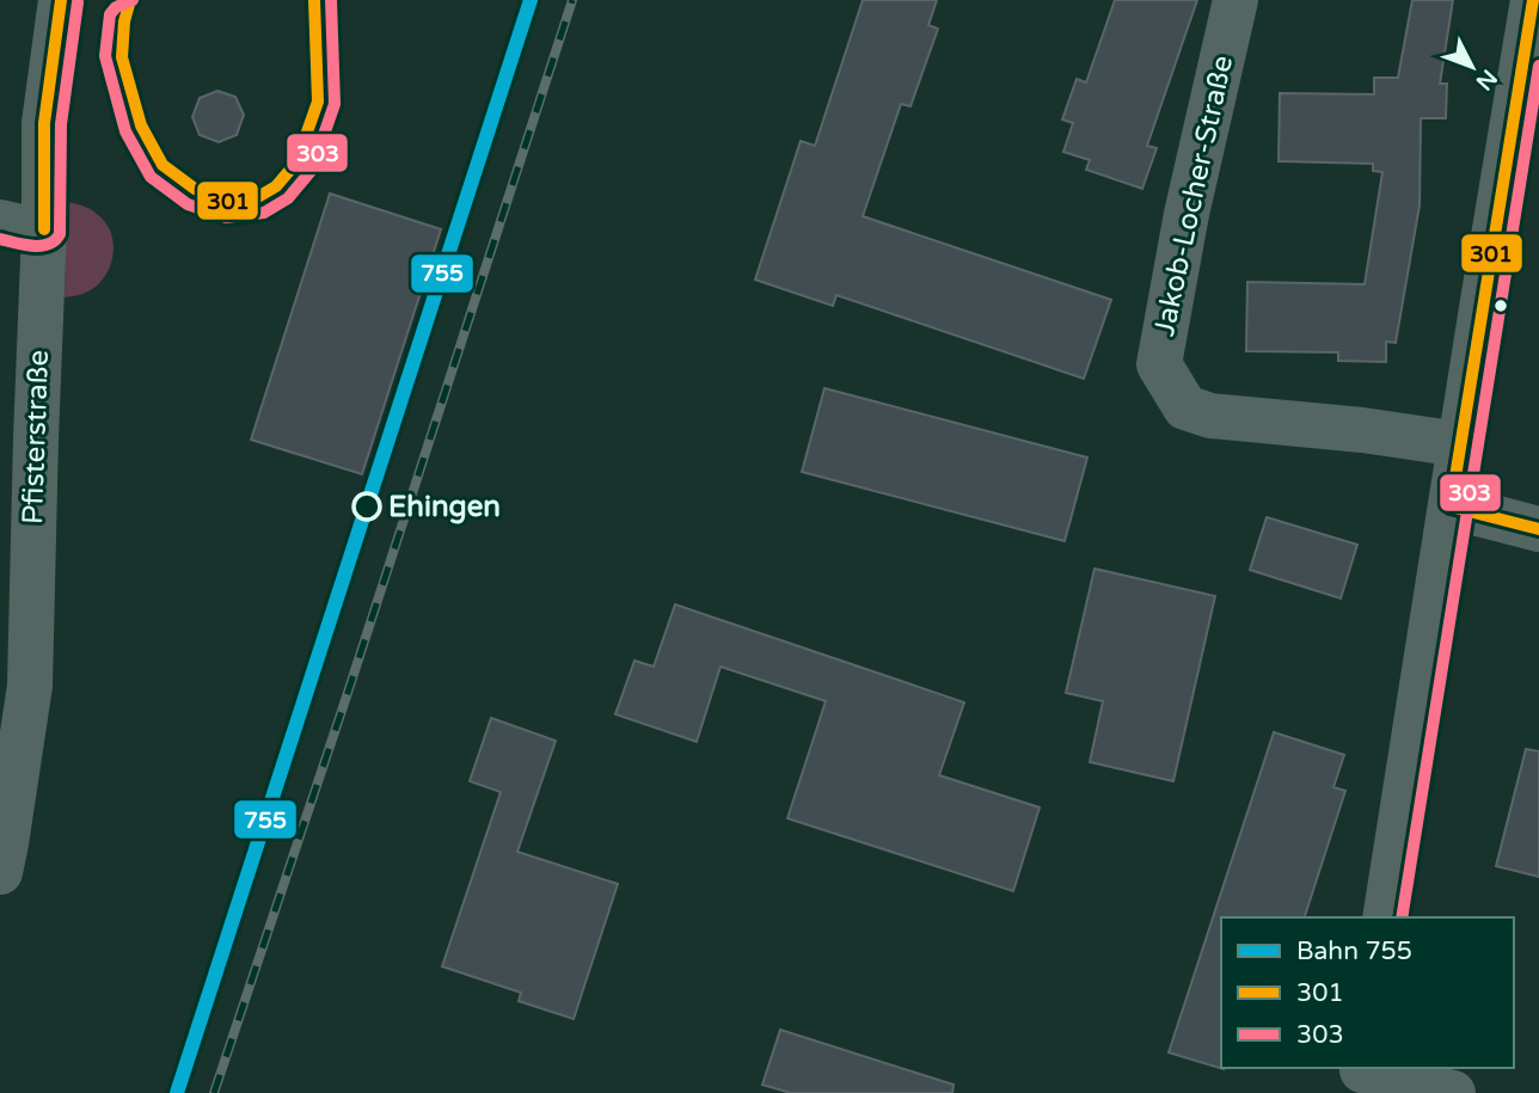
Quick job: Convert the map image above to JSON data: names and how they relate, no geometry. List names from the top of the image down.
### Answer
{
  "streets": {
    "street": ["Jakob-Locher-Straße", "Pfisterstraße"]
  },
  "places": ["Ehingen"],
  "lines": ["rail line 755", "transit line 301", "transit line 303"],
  "legend": ["Bahn 755", "301", "303"],
  "north": "bottom right"
}
